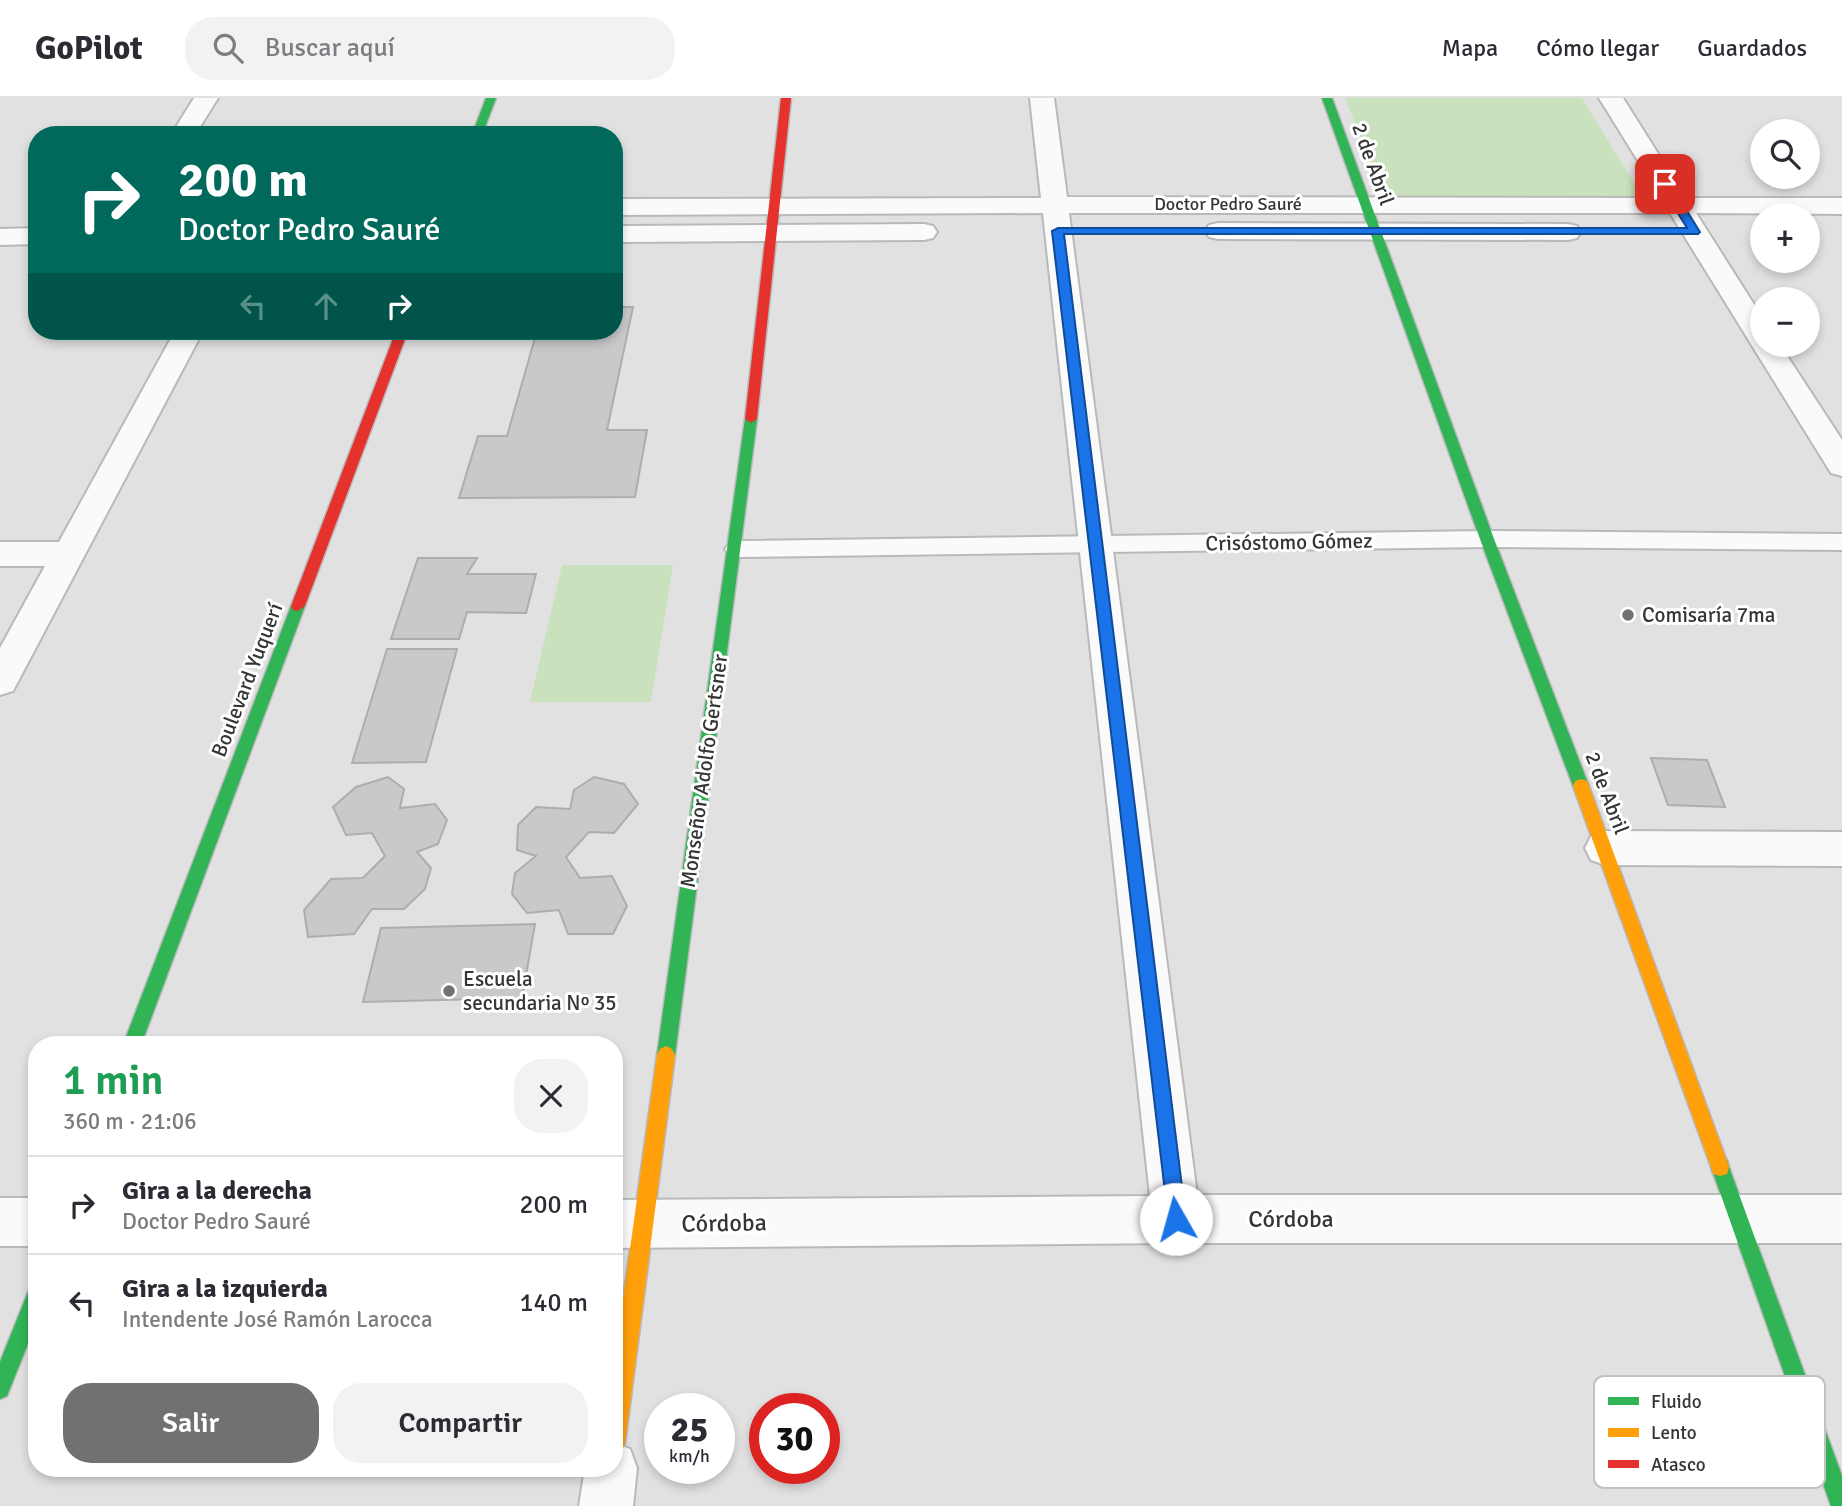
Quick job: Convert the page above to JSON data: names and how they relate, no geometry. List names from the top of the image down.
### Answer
{
  "streets": {
    "street": [
      "2 de Abril",
      "Doctor Pedro Sauré",
      "Boulevard Yuquerí",
      "Monseñor Adolfo Gertsner",
      "Córdoba"
    ],
    "lane": ["Crisóstomo Gómez"]
  },
  "crossings": [
    ["2 de Abril", "Doctor Pedro Sauré"],
    ["2 de Abril", "Crisóstomo Gómez"],
    ["2 de Abril", "Córdoba"],
    ["Doctor Pedro Sauré", "Monseñor Adolfo Gertsner"],
    ["Crisóstomo Gómez", "Monseñor Adolfo Gertsner"],
    ["Monseñor Adolfo Gertsner", "Córdoba"]
  ],
  "places": ["Comisaría 7ma", "Escuela secundaria Nº 35"],
  "legend": ["Fluido", "Lento", "Atasco"],
  "page": {
    "header": "GoPilot",
    "search": "Buscar aquí",
    "nav": ["Mapa", "Cómo llegar", "Guardados"],
    "map_buttons": ["+", "−"],
    "turn": ["200 m", "Doctor Pedro Sauré"],
    "heading": ["1 min", "360 m · 21:06"],
    "list": [
      {
        "name": "Gira a la derecha",
        "note": "Doctor Pedro Sauré",
        "value": "200 m"
      },
      {
        "name": "Gira a la izquierda",
        "note": "Intendente José Ramón Larocca",
        "value": "140 m"
      }
    ],
    "buttons": ["Salir", "Compartir"],
    "speed": "25 km/h",
    "limit": "30"
  }
}
